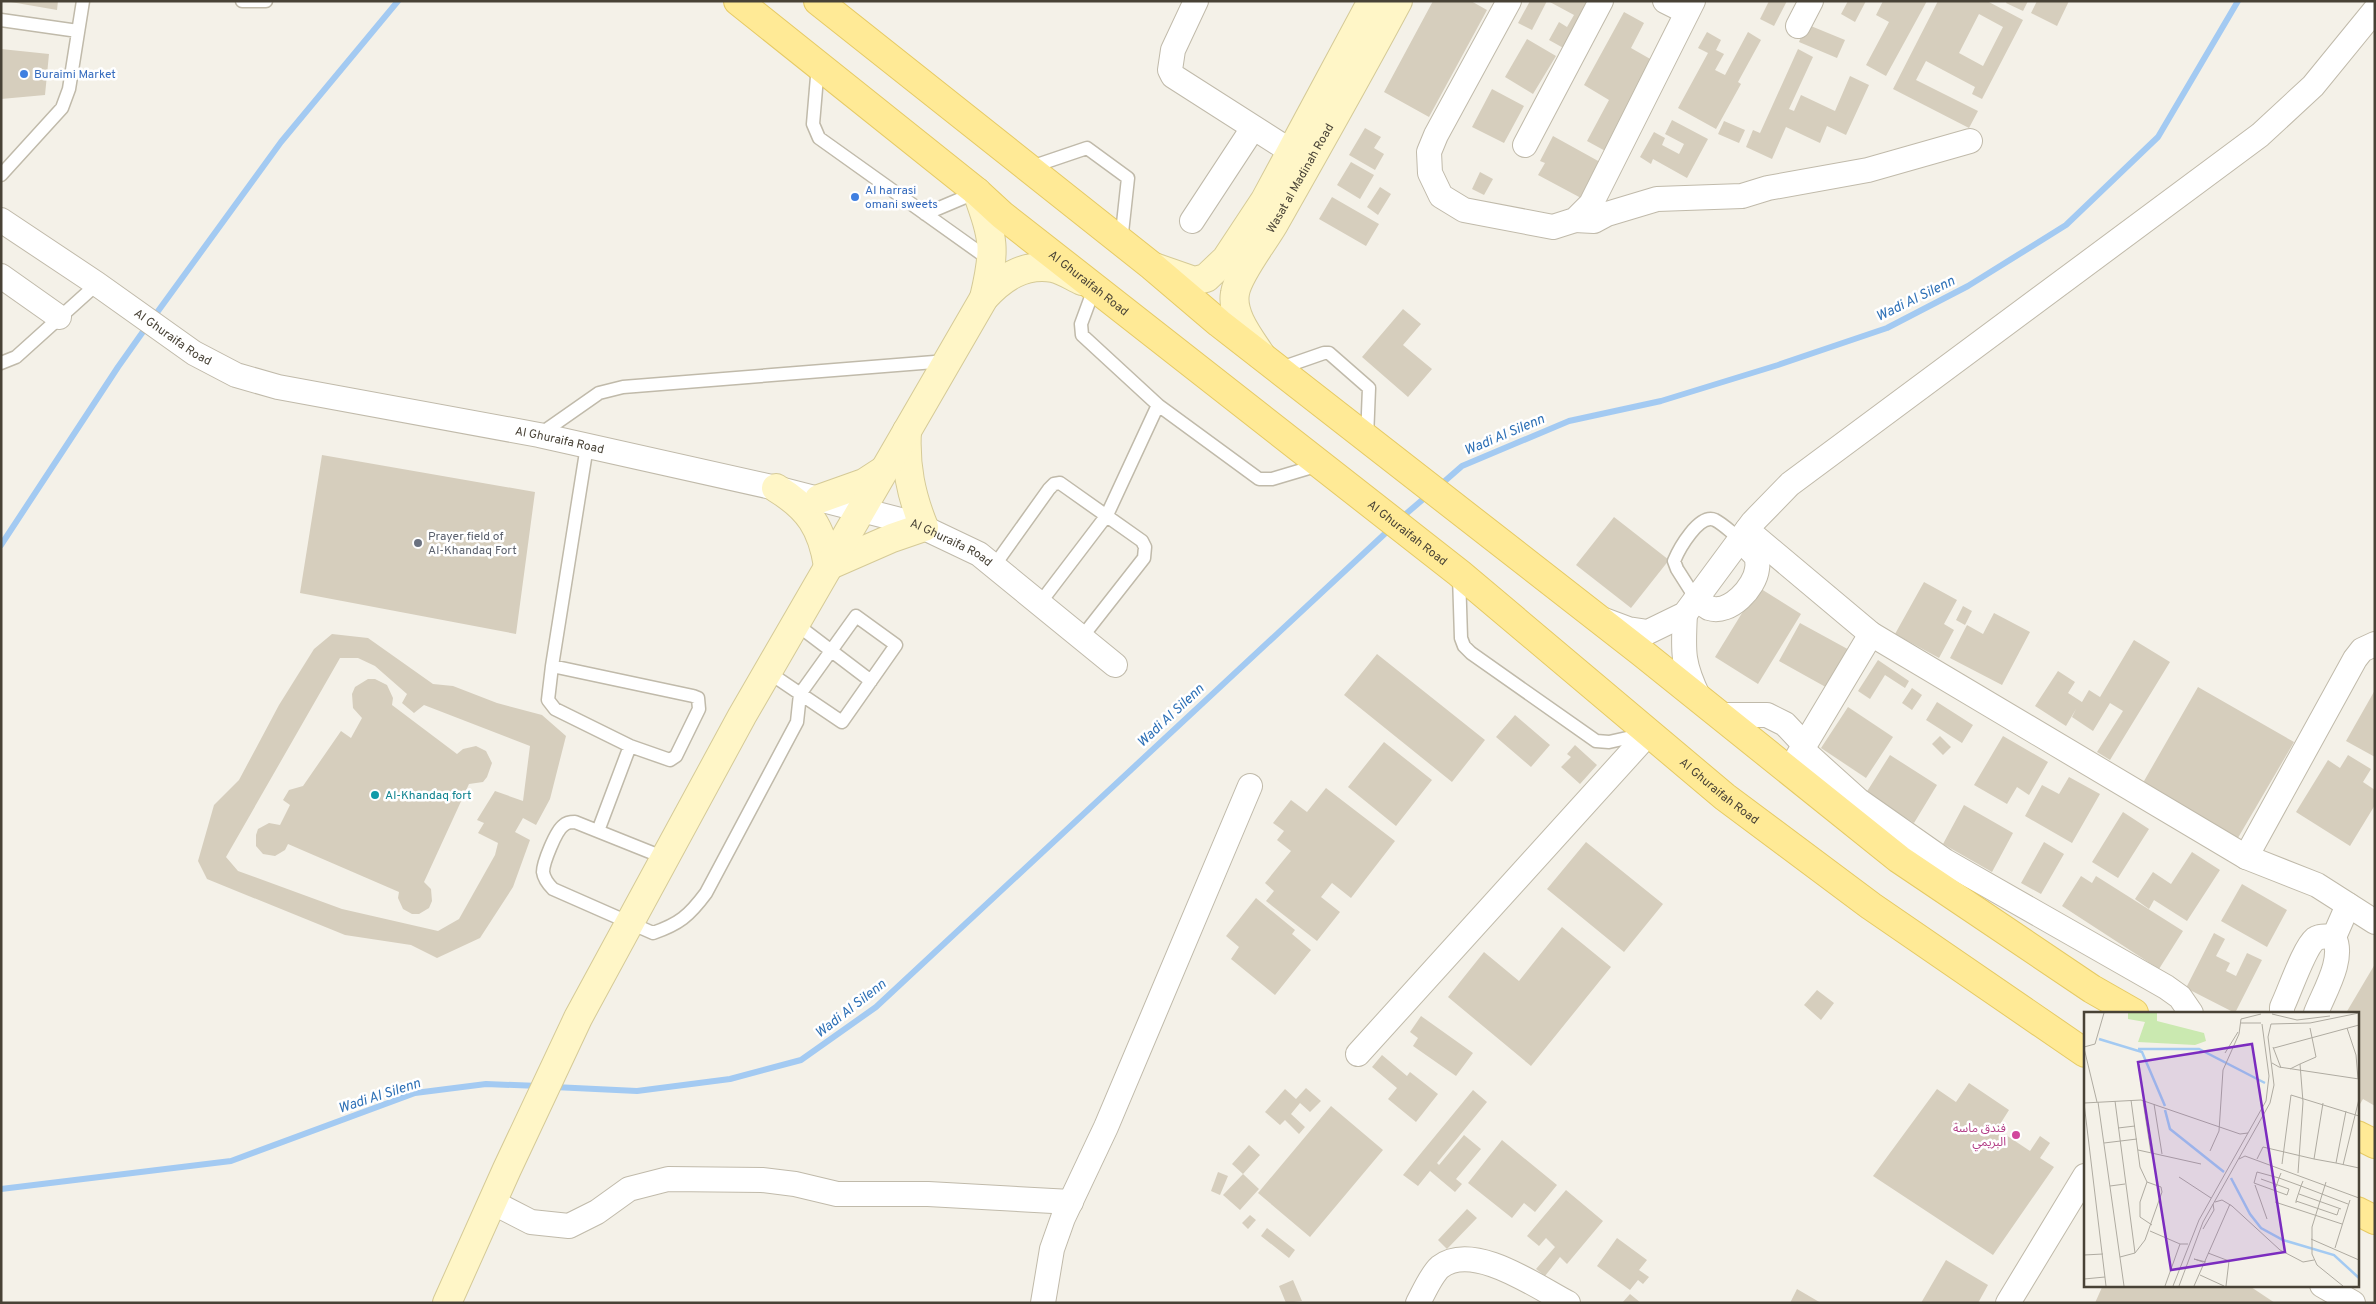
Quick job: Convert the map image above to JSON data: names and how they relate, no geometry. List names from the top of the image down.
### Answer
{
  "streets": {
    "main road": ["Al Ghuraifah Road"],
    "street": ["Wasat al Madinah Road", "Al Ghuraifa Road"]
  },
  "water": ["Wadi Al Silenn"],
  "places": [
    "Buraimi Market",
    "Al harrasi omani sweets",
    "Prayer field of Al-Khandaq Fort",
    "Al-Khandaq fort",
    "فندق ماسة البريمي"
  ]
}
